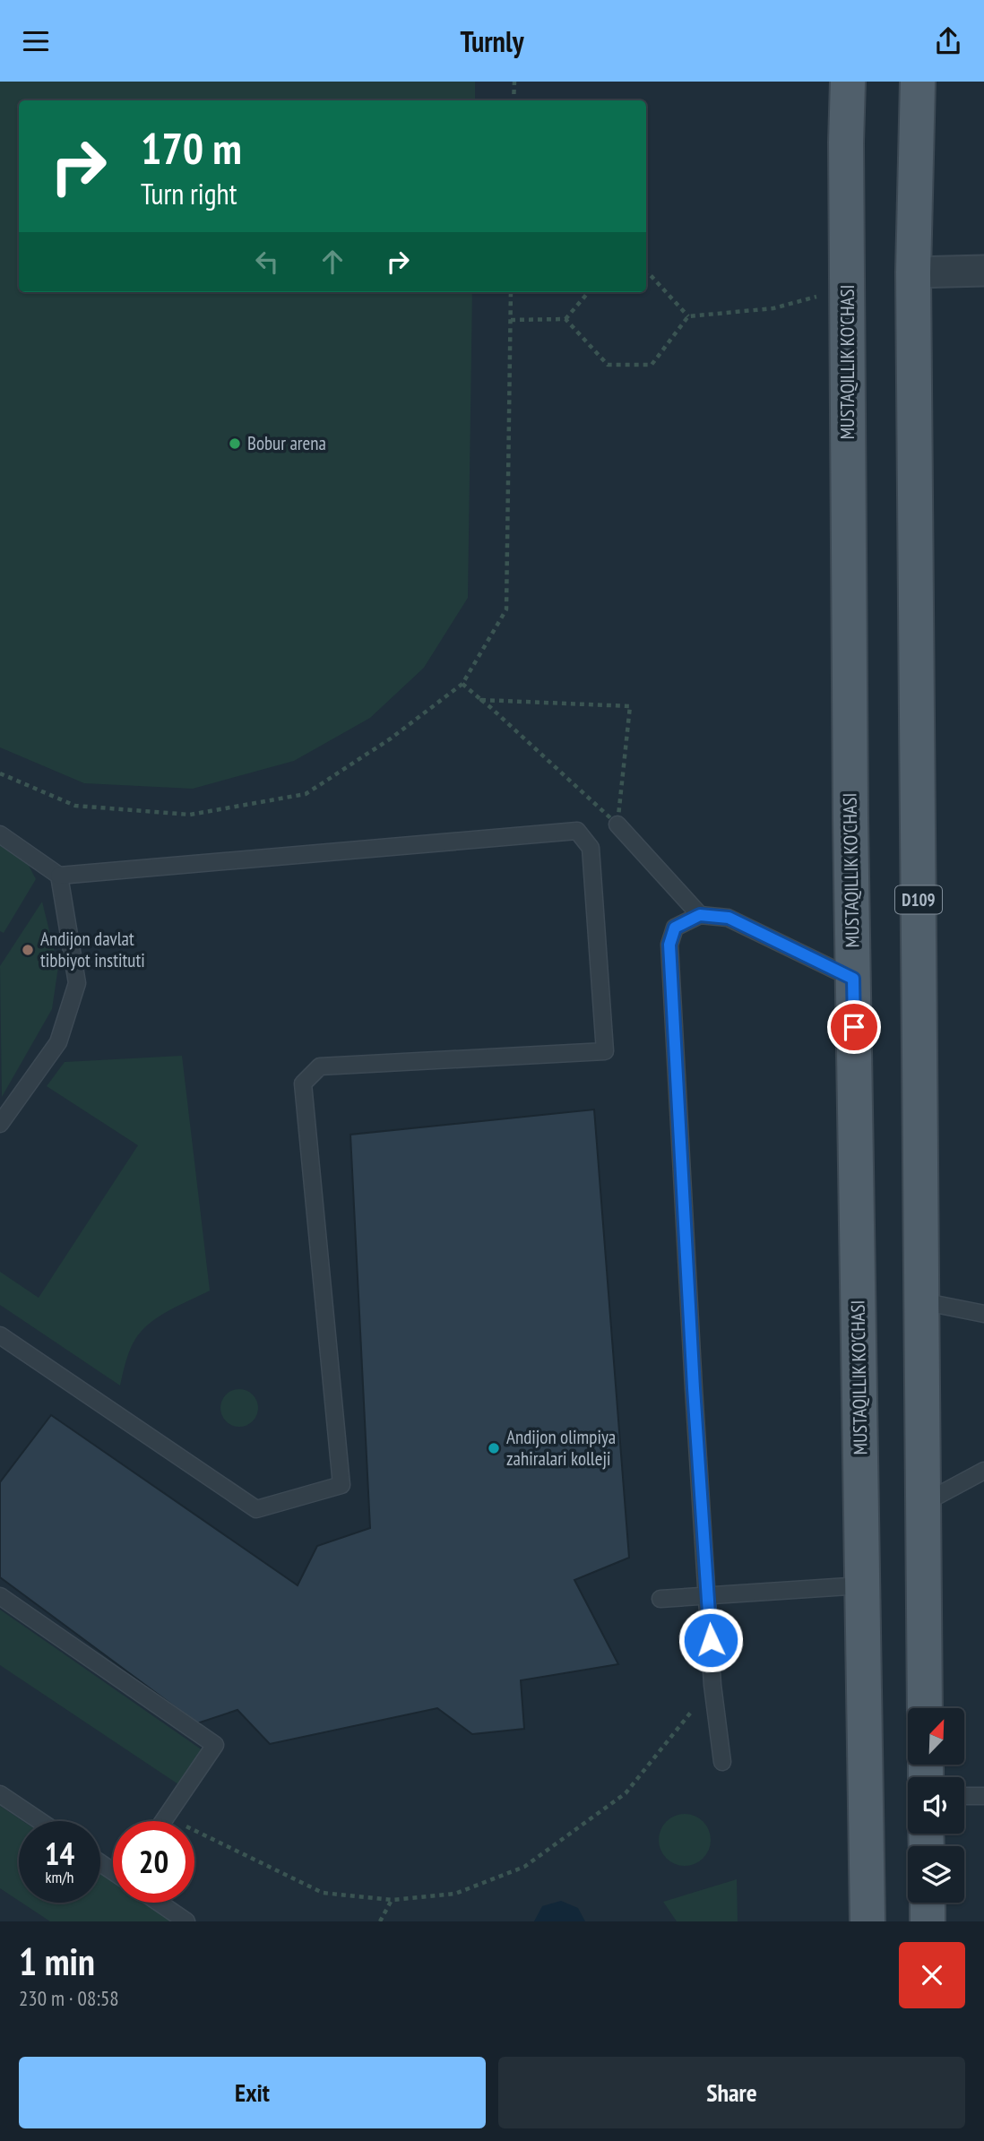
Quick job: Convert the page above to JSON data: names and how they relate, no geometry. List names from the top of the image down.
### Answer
{
  "streets": {
    "main road": ["MUSTAQILLIK KO'CHASI", "D109"]
  },
  "places": ["Bobur arena", "Andijon davlat tibbiyot instituti", "Andijon olimpiya zahiralari kolleji"],
  "north": "top right",
  "page": {
    "header": "Turnly",
    "turn": ["170 m", "Turn right"],
    "speed": "14 km/h",
    "limit": "20",
    "heading": ["1 min", "230 m · 08:58"],
    "buttons": ["Exit", "Share"]
  }
}
